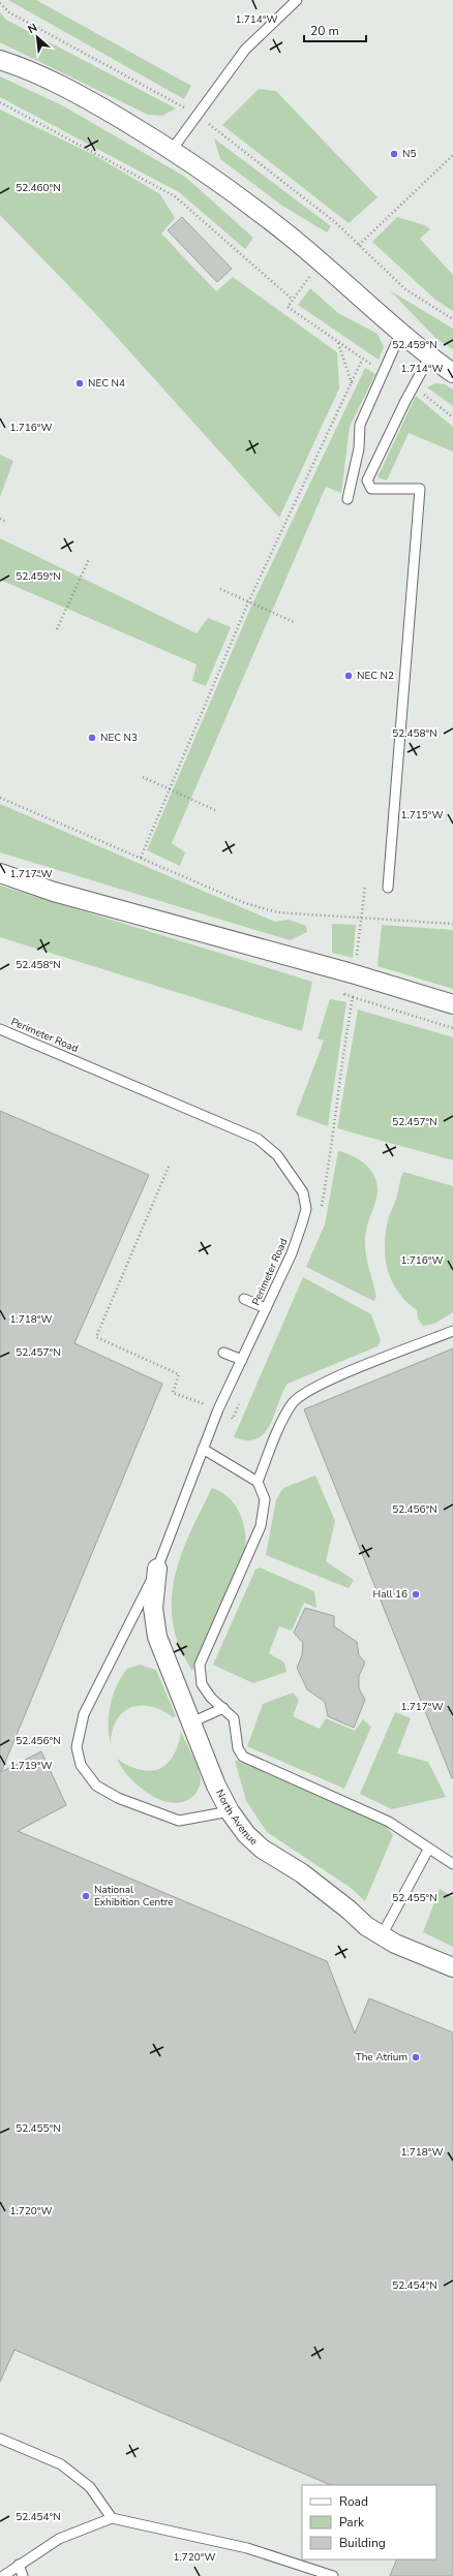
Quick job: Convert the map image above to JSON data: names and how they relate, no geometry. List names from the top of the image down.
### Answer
{
  "streets": {
    "street": ["North Avenue"],
    "lane": ["Perimeter Road"]
  },
  "crossings": [
    ["Perimeter Road", "North Avenue"]
  ],
  "places": [
    "N5",
    "NEC N4",
    "NEC N2",
    "NEC N3",
    "Hall 16",
    "National Exhibition Centre",
    "The Atrium"
  ],
  "legend": ["Road", "Park", "Building"],
  "scale_bar": "20 m",
  "north": "top left",
  "coordinates": [
    "1.714°W",
    "52.460°N",
    "52.459°N",
    "1.716°W",
    "52.458°N",
    "1.715°W",
    "1.717°W",
    "52.457°N",
    "1.718°W",
    "52.456°N",
    "1.719°W",
    "52.455°N",
    "1.720°W",
    "52.454°N"
  ]
}
